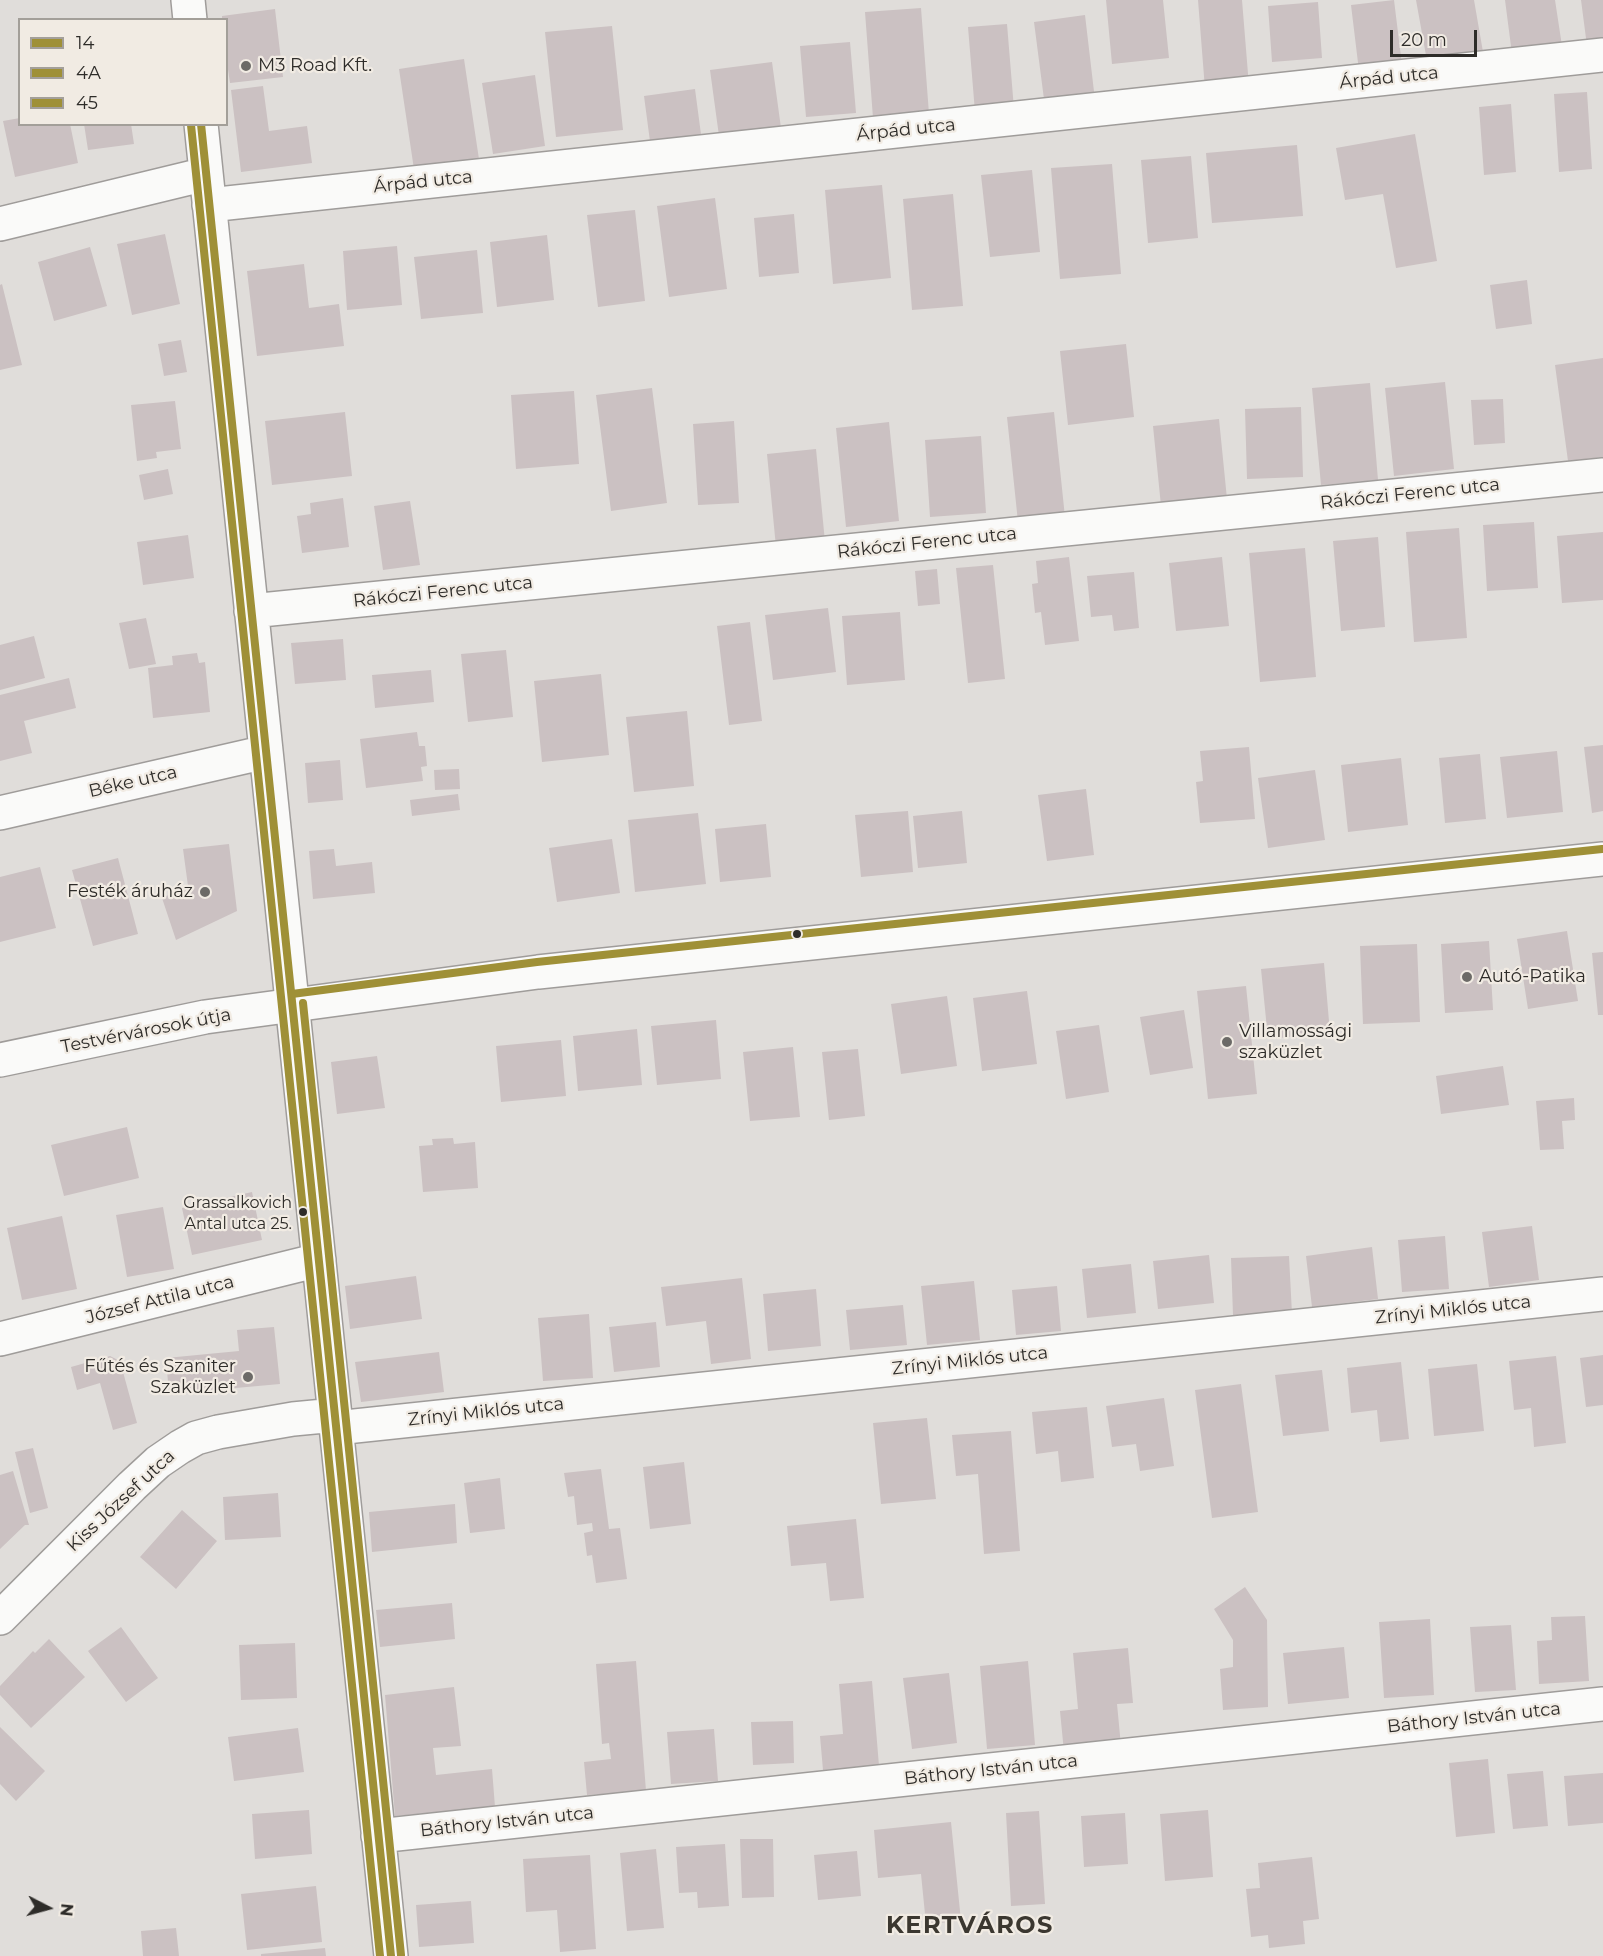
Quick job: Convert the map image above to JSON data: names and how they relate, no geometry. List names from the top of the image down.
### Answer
{
  "streets": {
    "street": [
      "Árpád utca",
      "Rákóczi Ferenc utca",
      "Béke utca",
      "Testvérvárosok útja",
      "József Attila utca",
      "Zrínyi Miklós utca",
      "Kiss József utca",
      "Báthory István utca"
    ]
  },
  "crossings": [
    ["Zrínyi Miklós utca", "Kiss József utca"]
  ],
  "districts": ["KERTVÁROS"],
  "places": [
    "M3 Road Kft.",
    "Festék áruház",
    "Autó-Patika",
    "Villamossági szaküzlet",
    "Grassalkovich Antal utca 25.",
    "Fűtés és Szaniter Szaküzlet"
  ],
  "lines": ["transit line 14", "transit line 4A", "transit line 45"],
  "legend": ["14", "4A", "45"],
  "scale_bar": "20 m",
  "north": "right"
}
